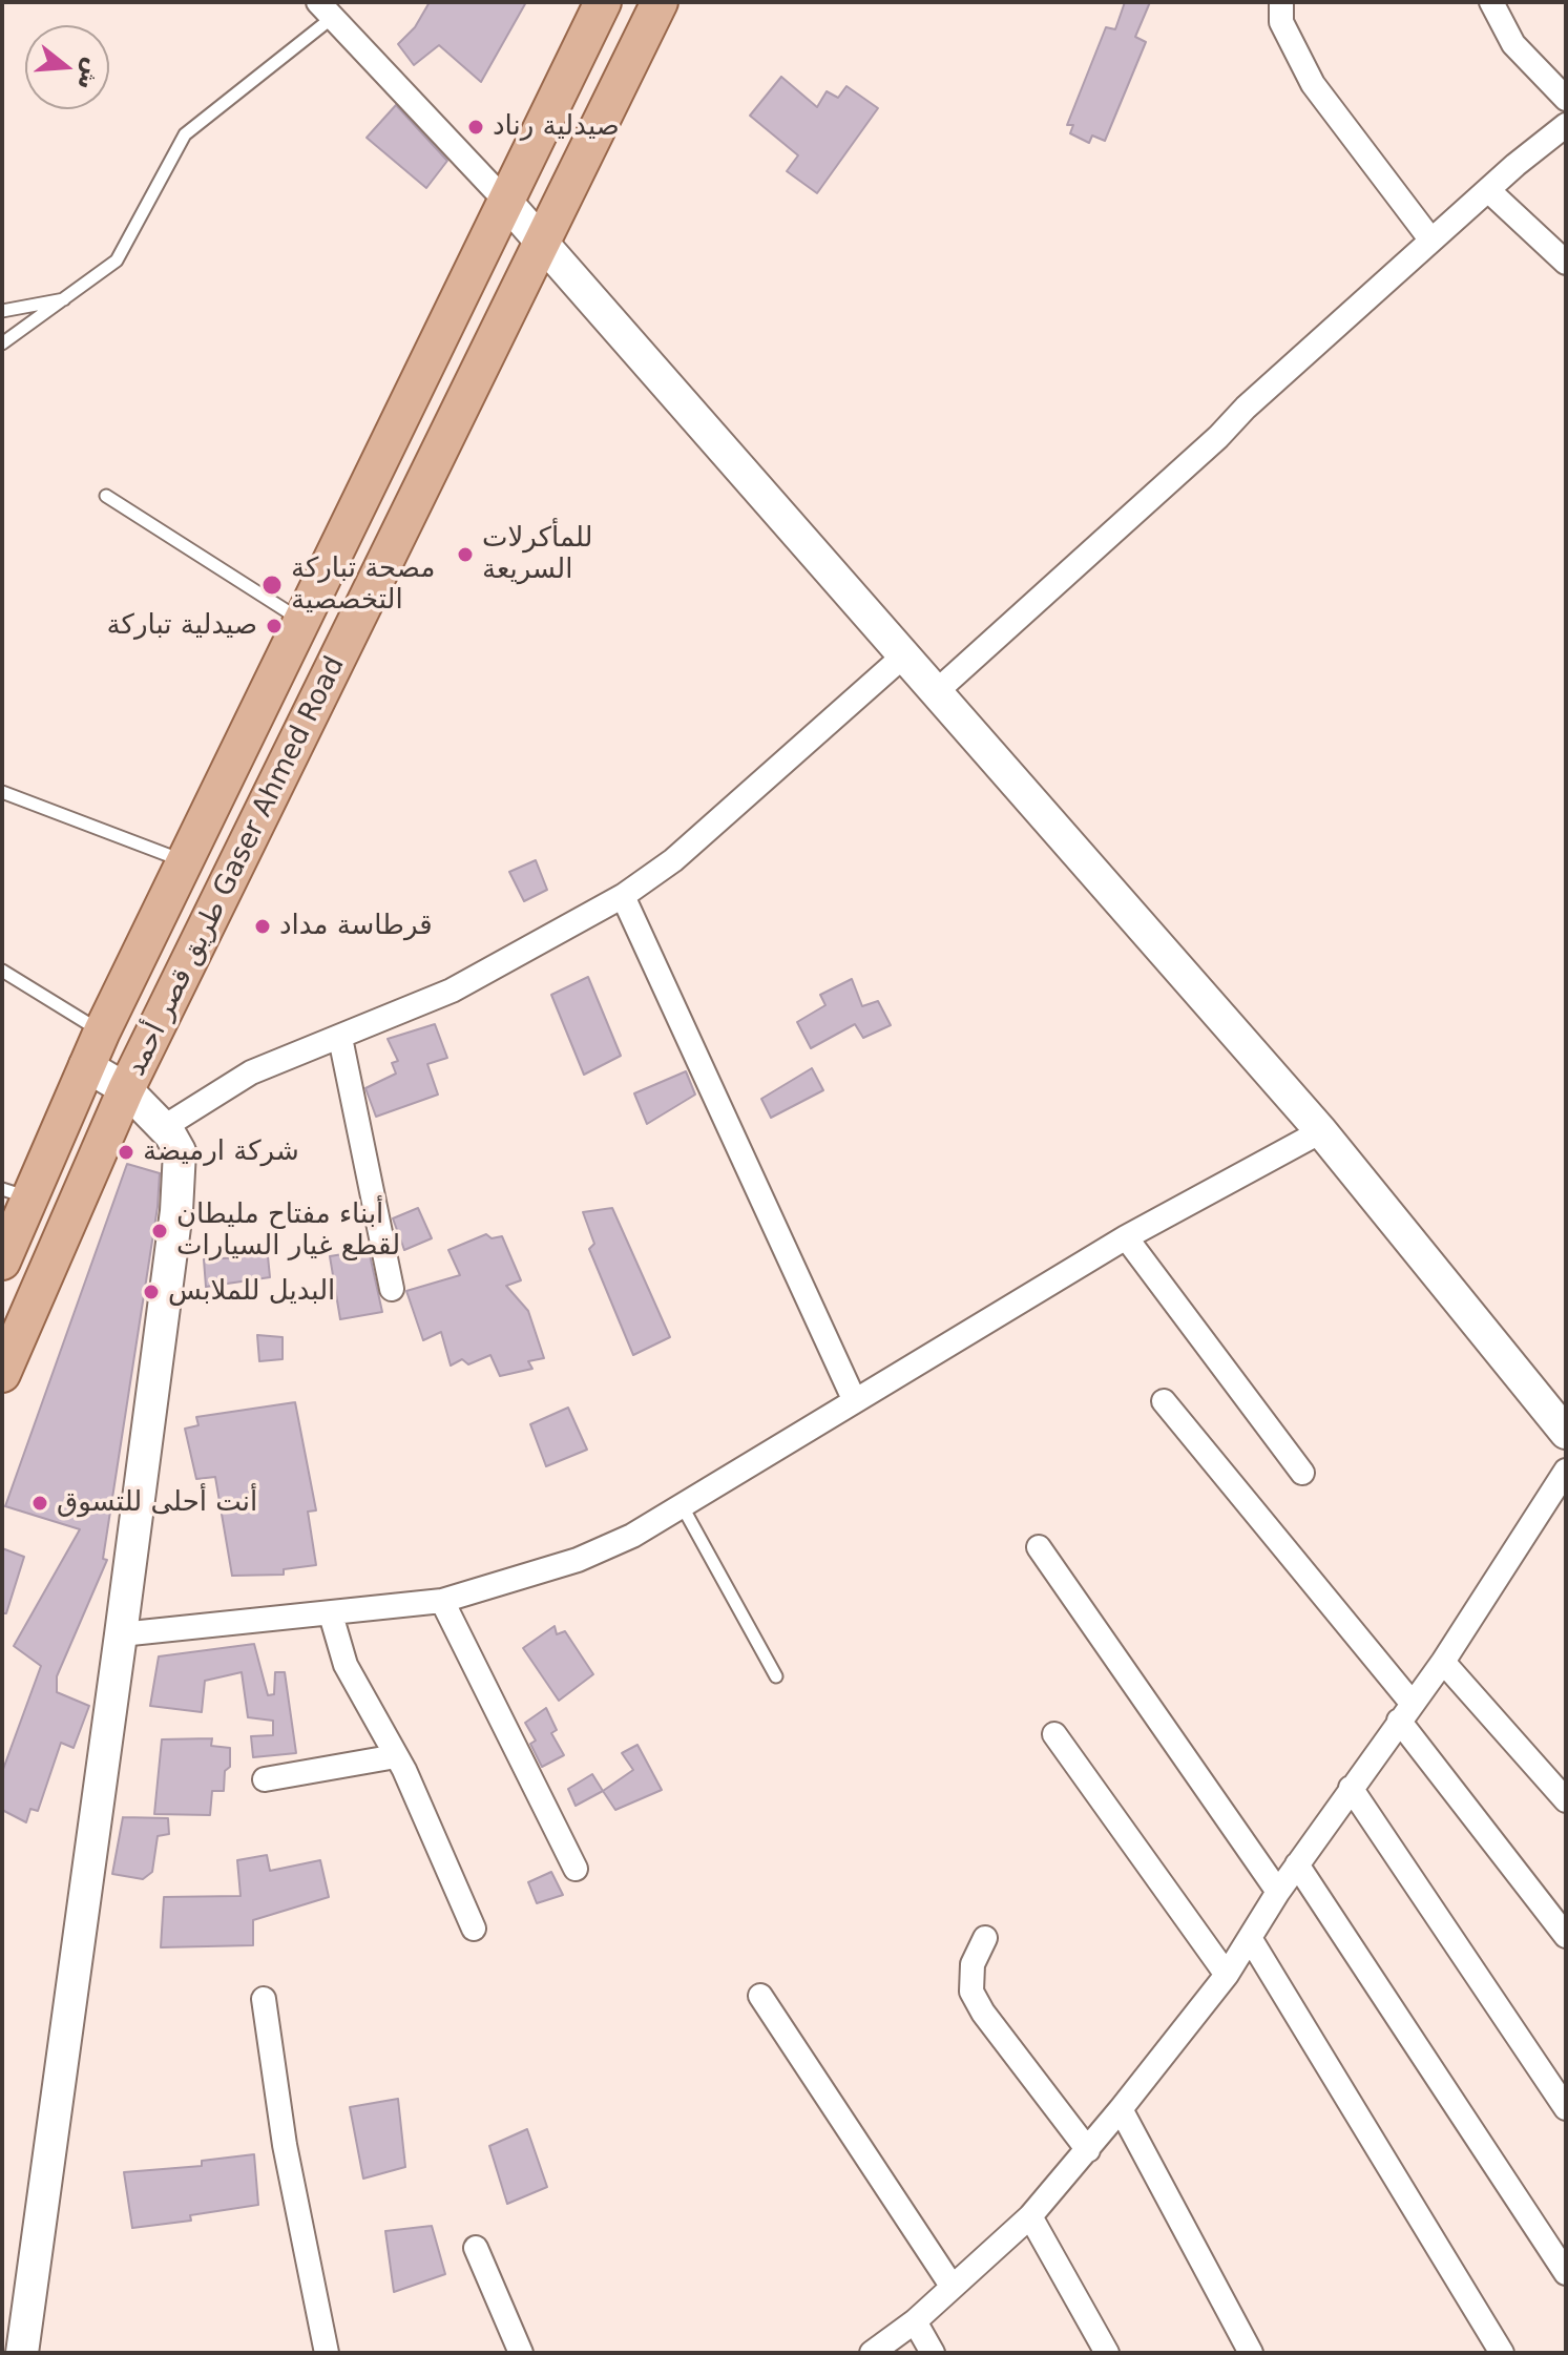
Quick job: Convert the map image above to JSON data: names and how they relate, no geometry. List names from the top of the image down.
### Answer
{
  "streets": {
    "main road": ["طريق قصر أحمد Gaser Ahmed Road"]
  },
  "places": [
    "صيدلية رناد",
    "للمأكرلات السريعة",
    "مصحة تباركة التخصصية",
    "صيدلية تباركة",
    "قرطاسة مداد",
    "شركة ارميضة",
    "أبناء مفتاح مليطان لقطع غيار السيارات",
    "البديل للملابس",
    "أنت أحلى للتسوق"
  ],
  "north": "right"
}
